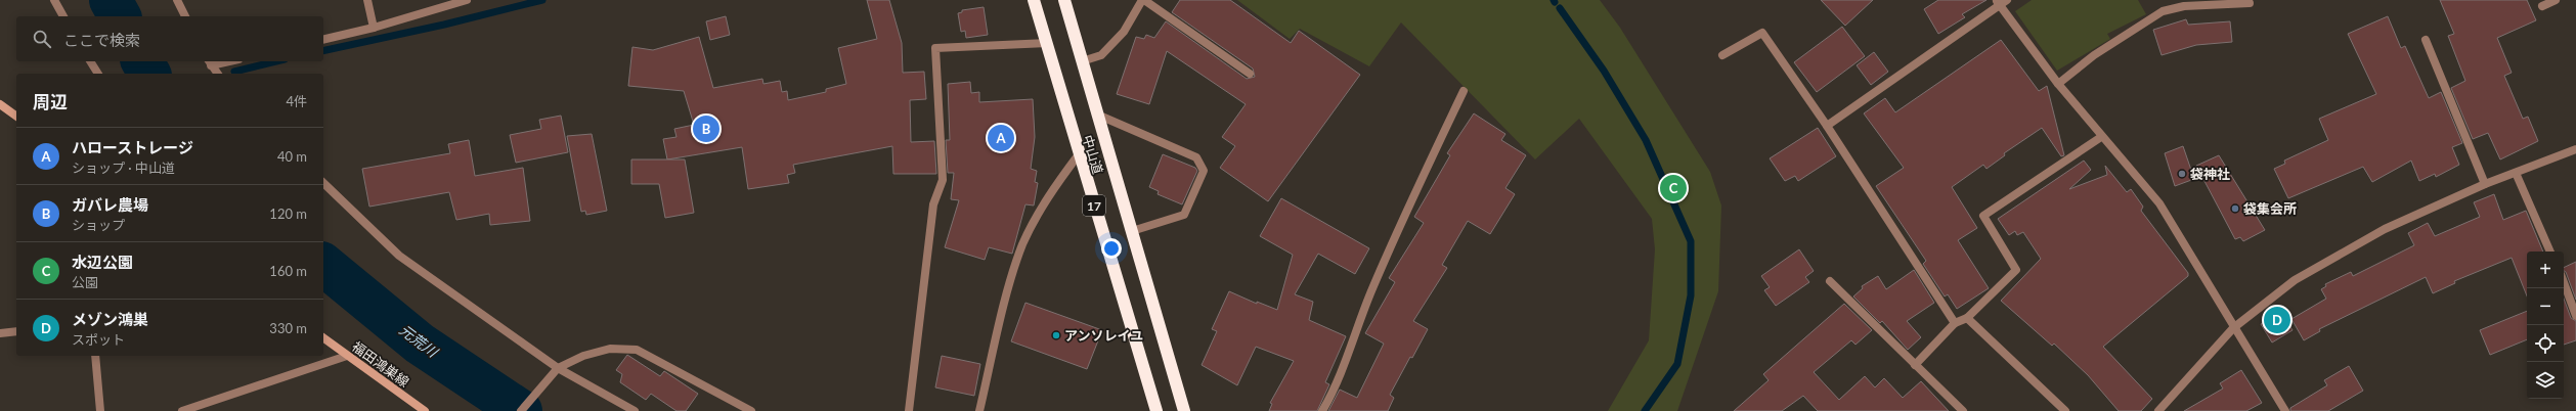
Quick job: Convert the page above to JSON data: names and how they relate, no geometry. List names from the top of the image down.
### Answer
{
  "streets": {
    "highway": ["中山道", "17"],
    "main road": ["福田鴻巣線"]
  },
  "water": ["元荒川"],
  "places": ["袋神社", "袋集会所", "アンソレイユ"],
  "page": {
    "search": "ここで検索",
    "heading": ["周辺", "4件"],
    "pins": [
      "B",
      "A",
      "C",
      "D"
    ],
    "list": [
      {
        "mark": "A",
        "name": "ハローストレージ",
        "note": "ショップ · 中山道",
        "value": "40 m"
      },
      {
        "mark": "B",
        "name": "ガバレ農場",
        "note": "ショップ",
        "value": "120 m"
      },
      {
        "mark": "C",
        "name": "水辺公園",
        "note": "公園",
        "value": "160 m"
      },
      {
        "mark": "D",
        "name": "メゾン鴻巣",
        "note": "スポット",
        "value": "330 m"
      }
    ],
    "map_buttons": ["+", "−"]
  }
}
